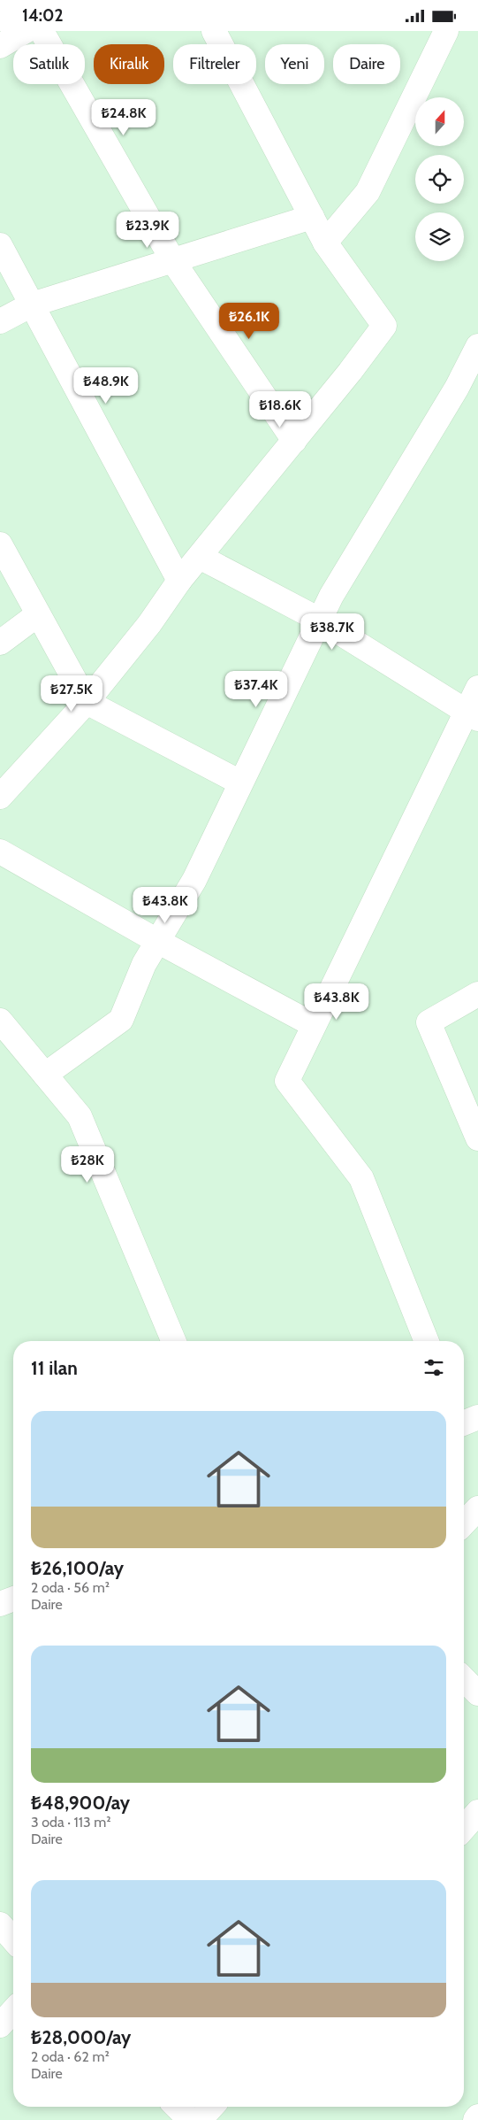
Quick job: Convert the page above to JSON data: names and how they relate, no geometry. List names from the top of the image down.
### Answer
{
  "north": "top",
  "page": {
    "status": "14:02",
    "chip": [
      "Satılık",
      "Kiralık",
      "Filtreler",
      "Yeni",
      "Daire"
    ],
    "price": [
      "₺24.8K",
      "₺23.9K",
      "₺26.1K",
      "₺48.9K",
      "₺18.6K",
      "₺38.7K",
      "₺37.4K",
      "₺27.5K",
      "₺43.8K",
      "₺43.8K",
      "₺28K"
    ],
    "heading": "11 ilan",
    "list": [
      {
        "name": "₺26,100/ay",
        "note": "2 oda · 56 m² · Daire"
      },
      {
        "name": "₺48,900/ay",
        "note": "3 oda · 113 m² · Daire"
      },
      {
        "name": "₺28,000/ay",
        "note": "2 oda · 62 m² · Daire"
      }
    ]
  }
}
